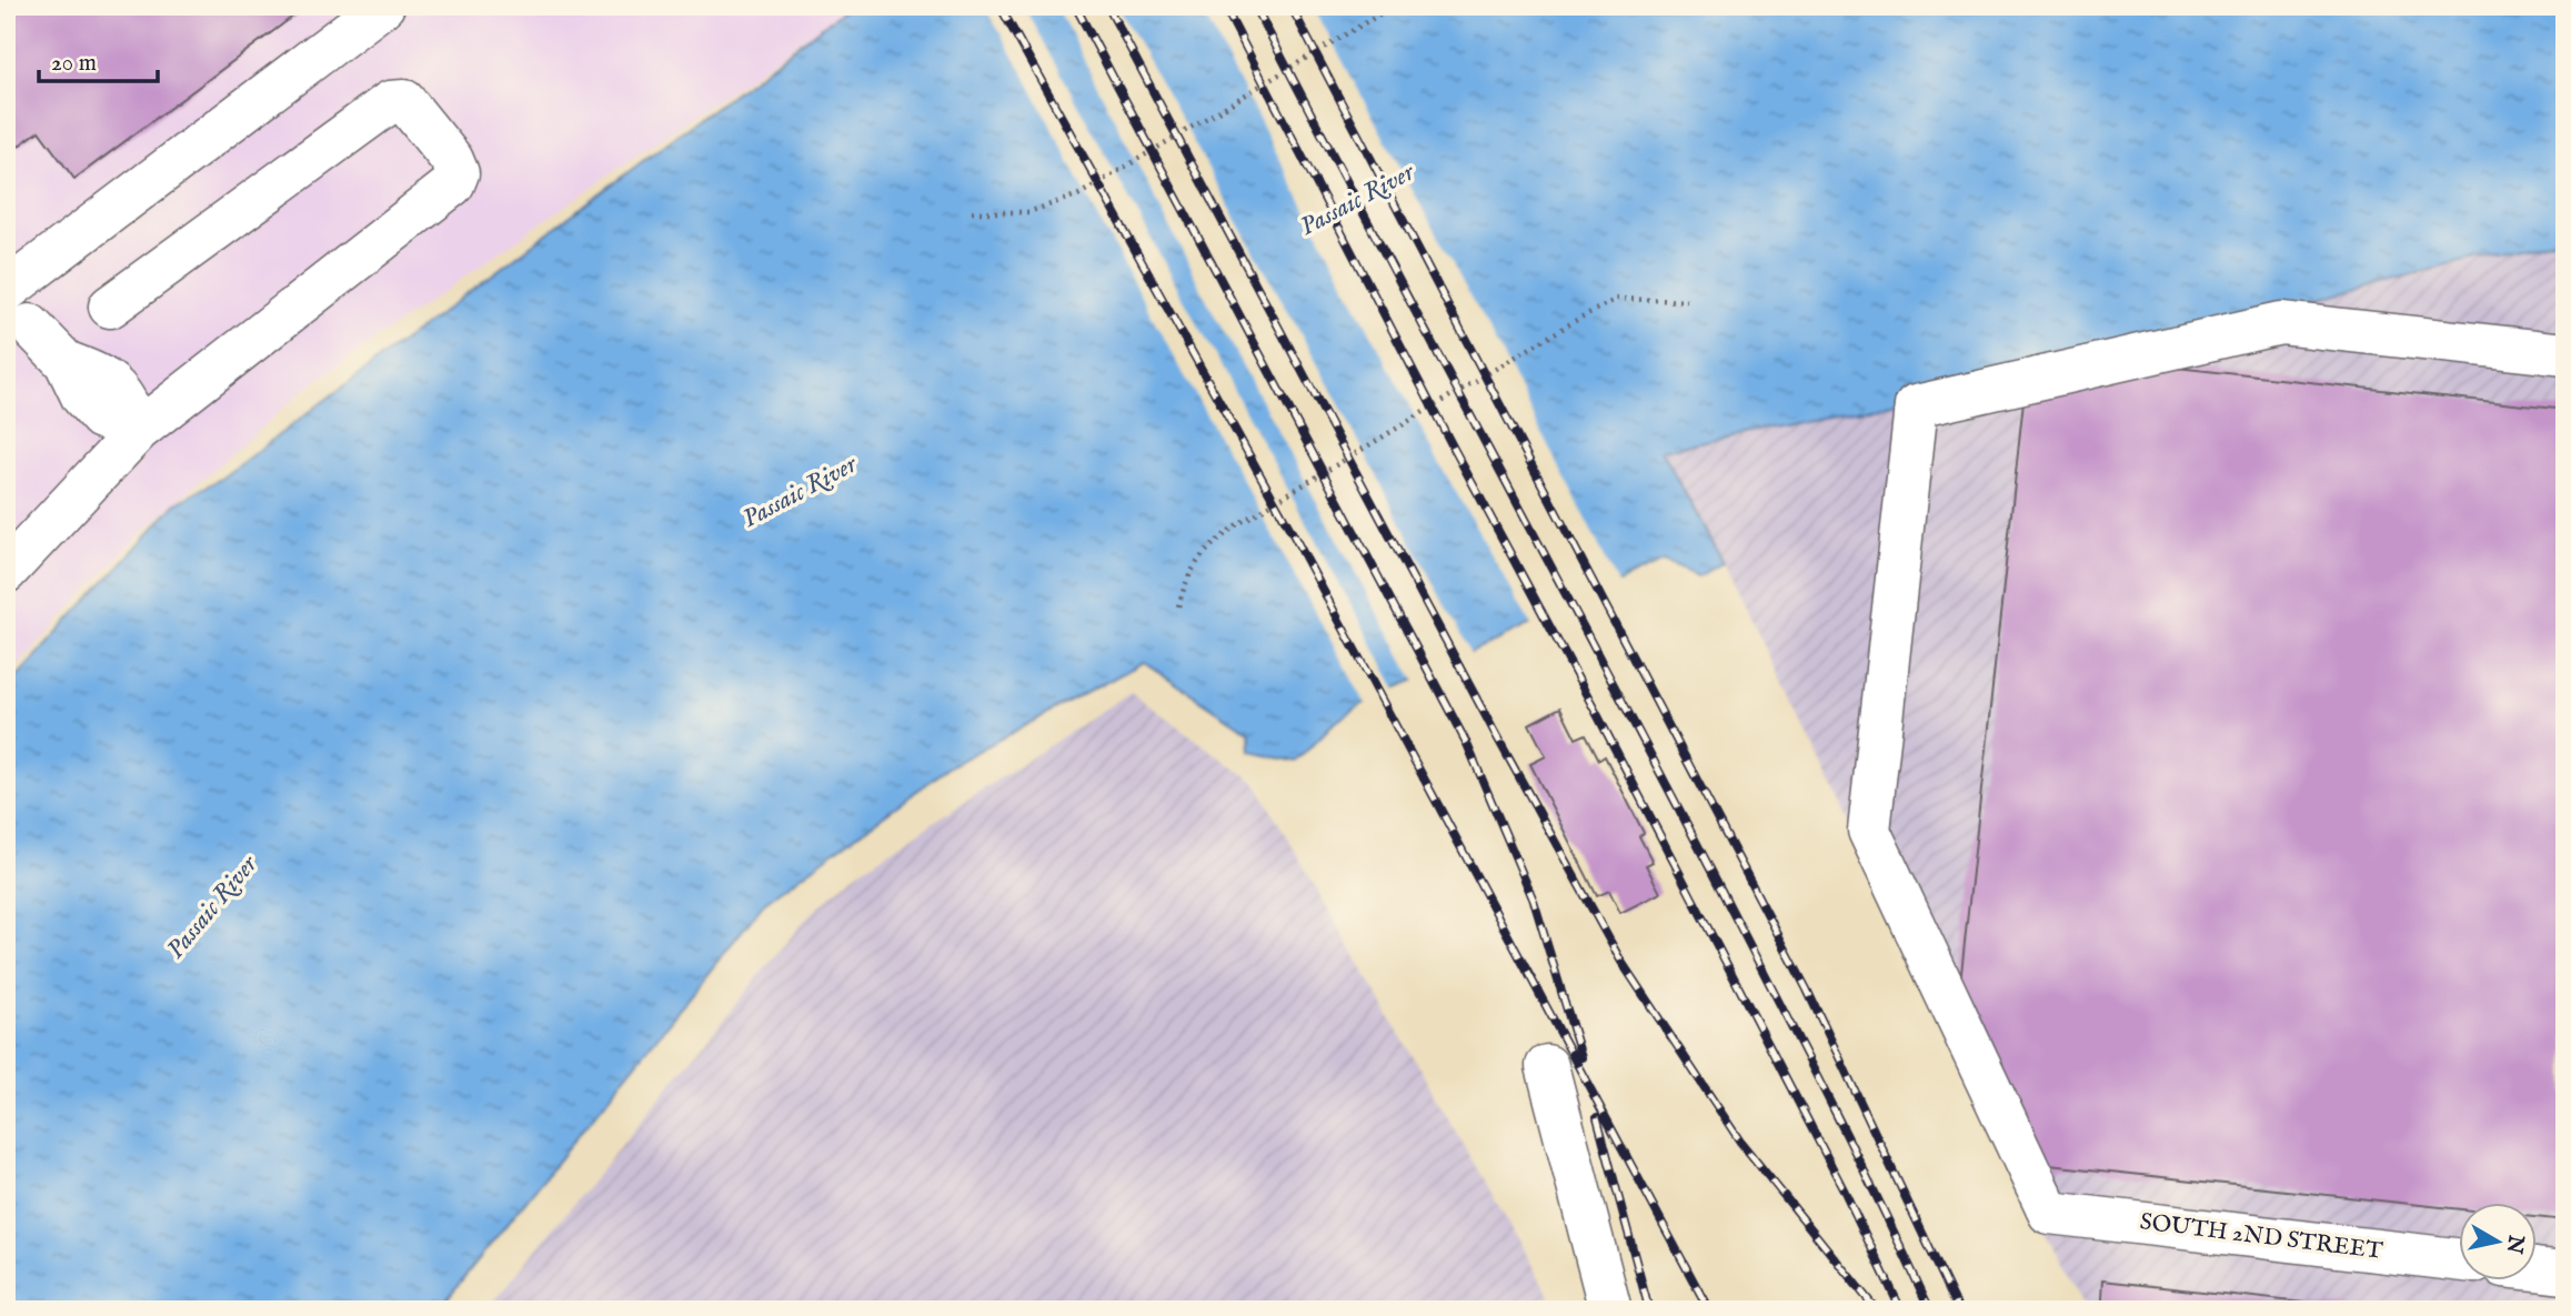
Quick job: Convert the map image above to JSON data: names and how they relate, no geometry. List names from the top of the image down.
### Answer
{
  "streets": {
    "street": ["SOUTH 2ND STREET"]
  },
  "water": ["Passaic River"],
  "scale_bar": "20 m",
  "north": "right"
}
